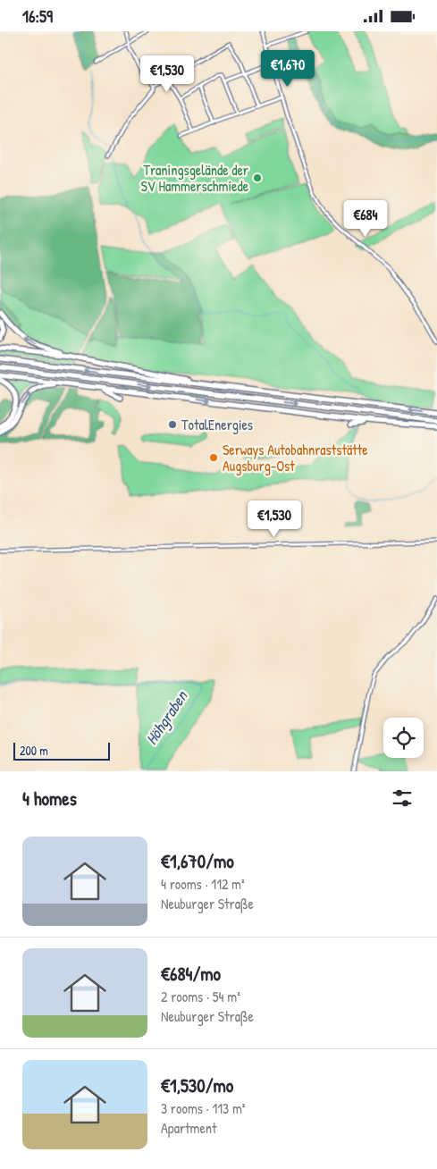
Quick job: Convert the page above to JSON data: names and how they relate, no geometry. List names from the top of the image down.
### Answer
{
  "water": ["Höhgraben"],
  "places": ["Traningsgelände der SV Hammerschmiede", "TotalEnergies", "Serways Autobahnraststätte Augsburg-Ost"],
  "scale_bar": "200 m",
  "page": {
    "status": "16:59",
    "price": [
      "€1,670",
      "€1,530",
      "€684",
      "€1,530"
    ],
    "scale": "200 m",
    "heading": "4 homes",
    "list": [
      {
        "name": "€1,670/mo",
        "note": "4 rooms · 112 m² · Neuburger Straße"
      },
      {
        "name": "€684/mo",
        "note": "2 rooms · 54 m² · Neuburger Straße"
      },
      {
        "name": "€1,530/mo",
        "note": "3 rooms · 113 m² · Apartment"
      }
    ]
  }
}
